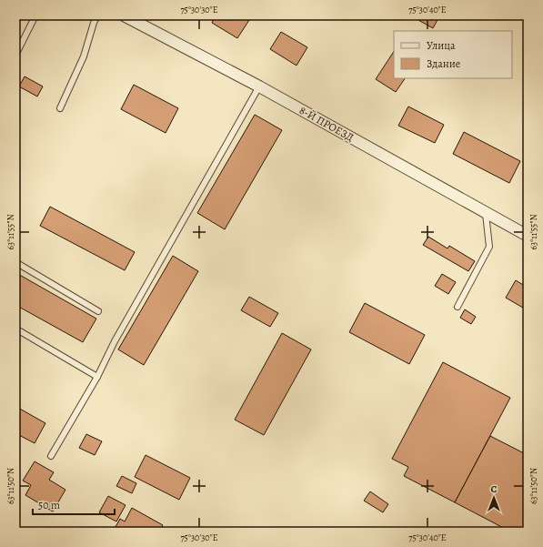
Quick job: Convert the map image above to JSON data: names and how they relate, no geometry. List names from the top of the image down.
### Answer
{
  "streets": {
    "street": ["8-Й ПРОЕЗД"]
  },
  "legend": ["Улица", "Здание"],
  "scale_bar": "50 m",
  "north": "top",
  "coordinates": [
    "75°30'30\"E",
    "75°30'40\"E",
    "63°11'55\"N",
    "63°11'50\"N"
  ]
}
